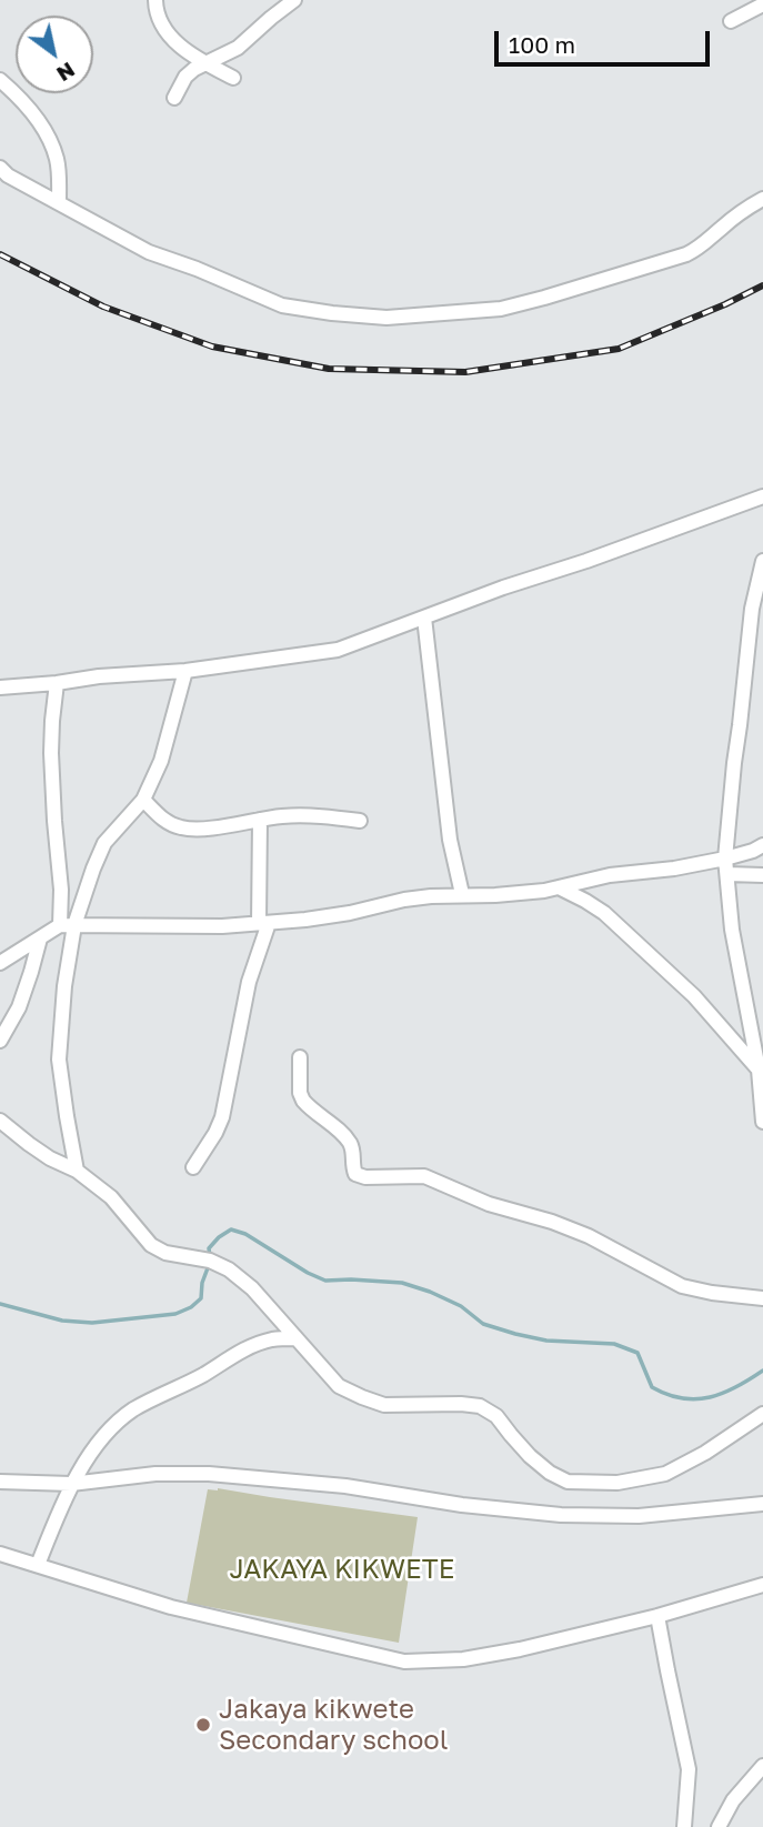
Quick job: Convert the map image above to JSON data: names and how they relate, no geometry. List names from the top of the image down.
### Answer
{
  "parks": ["JAKAYA KIKWETE"],
  "places": ["Jakaya kikwete Secondary school"],
  "scale_bar": "100 m",
  "north": "bottom right"
}
